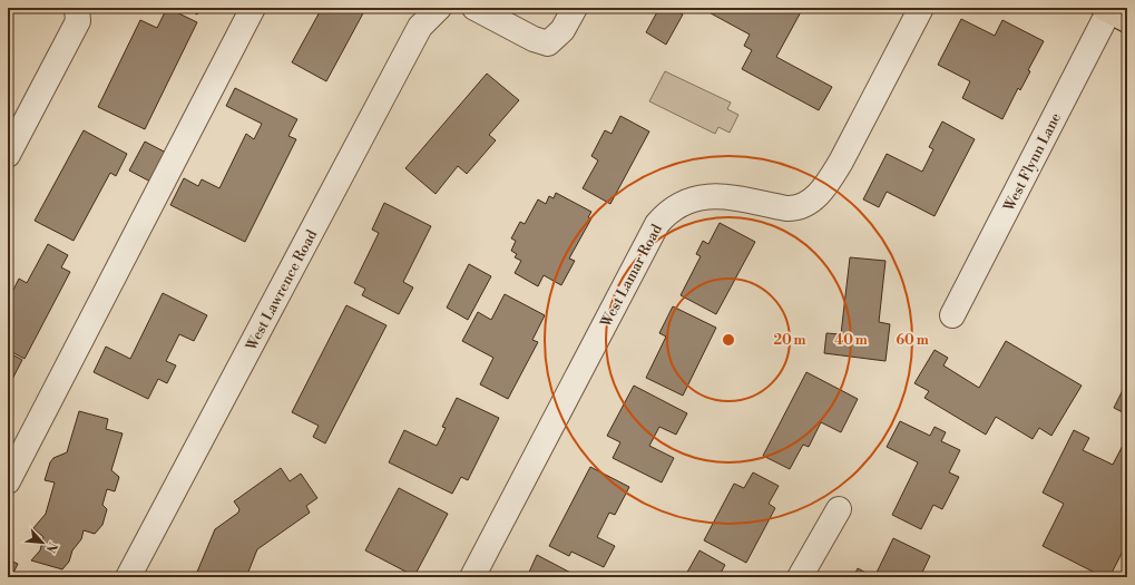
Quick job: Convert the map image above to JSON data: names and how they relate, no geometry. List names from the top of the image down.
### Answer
{
  "streets": {
    "street": ["West Flynn Lane", "West Lamar Road", "West Lawrence Road"]
  },
  "north": "bottom right",
  "rings": ["20 m", "40 m", "60 m"]
}
